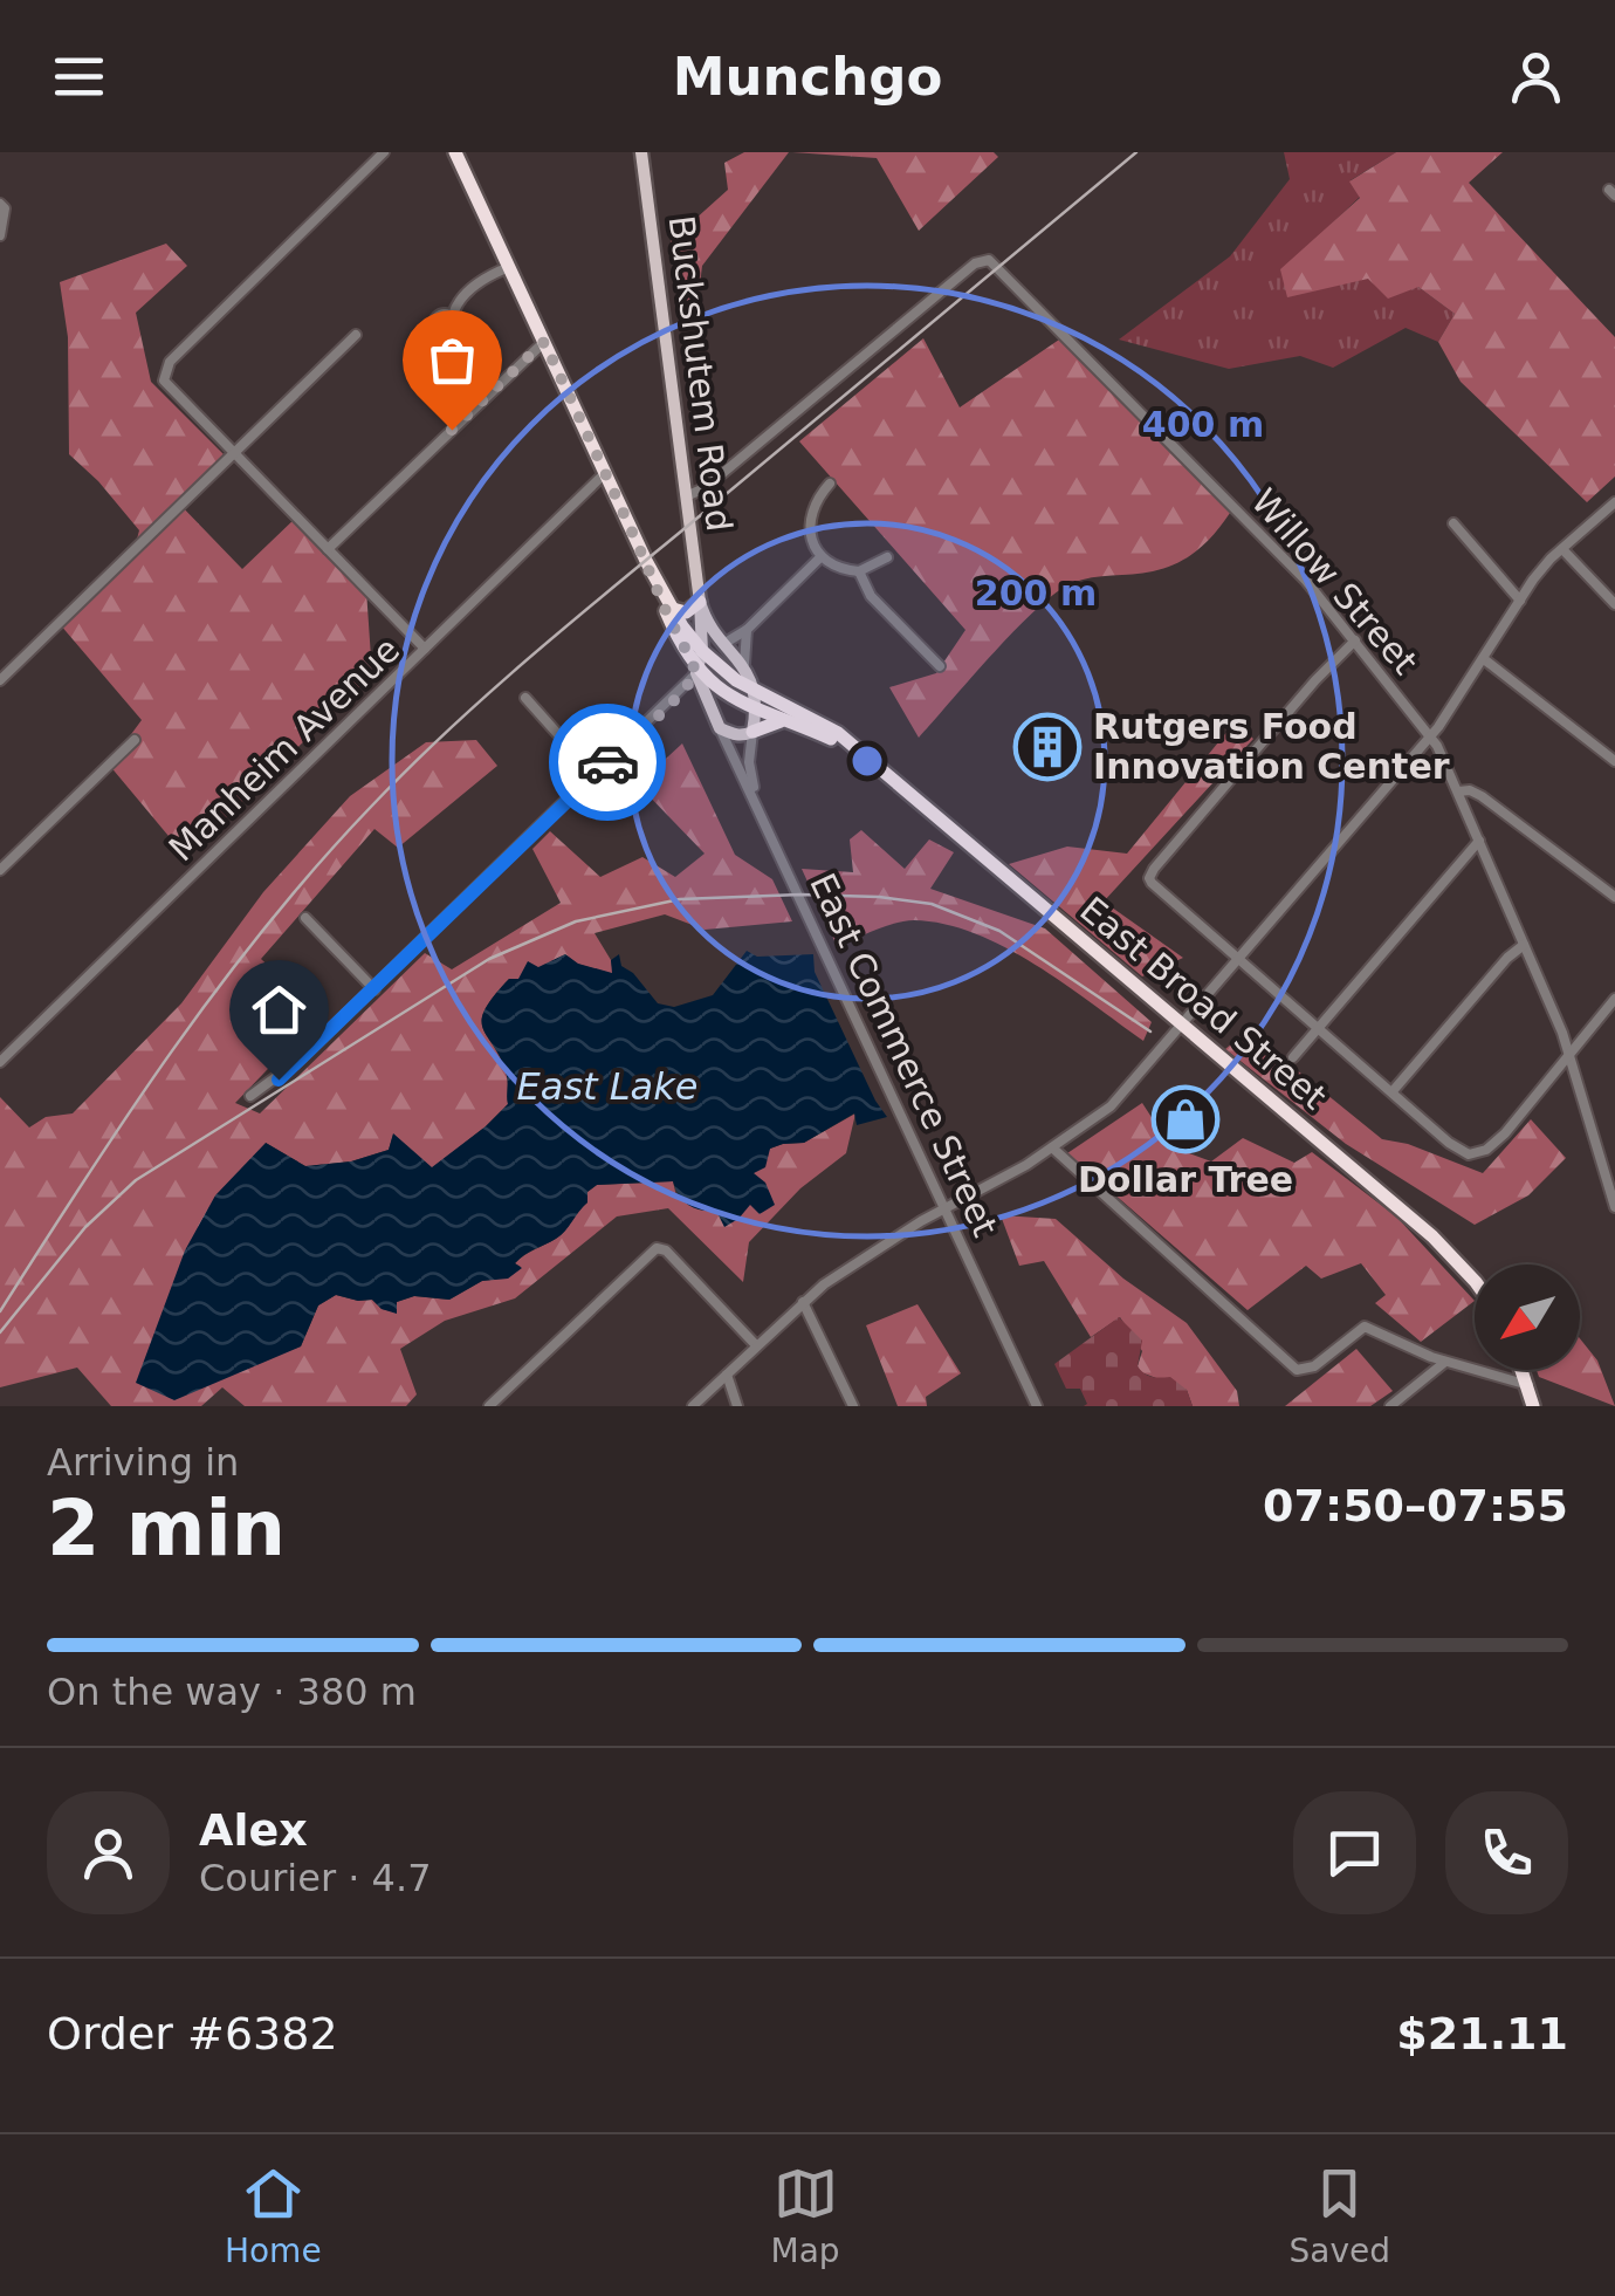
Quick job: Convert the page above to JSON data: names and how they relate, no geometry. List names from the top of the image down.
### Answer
{
  "streets": {
    "highway": ["East Broad Street"],
    "main road": ["Buckshutem Road"],
    "street": ["Willow Street", "Manheim Avenue", "East Commerce Street"]
  },
  "crossings": [
    ["Buckshutem Road", "Willow Street"],
    ["Buckshutem Road", "East Broad Street"],
    ["Buckshutem Road", "East Commerce Street"]
  ],
  "water": ["East Lake"],
  "places": {
    "building": ["Rutgers Food Innovation Center"],
    "shop": ["Dollar Tree"]
  },
  "north": "bottom left",
  "page": {
    "header": "Munchgo",
    "heading": ["2 min", "Arriving in", "07:50–07:55"],
    "panel": [
      "Alex",
      "Courier · 4.7",
      "Order #6382",
      "$21.11"
    ],
    "bar": "On the way · 380 m",
    "tabs": ["Home", "Map", "Saved"]
  },
  "rings": ["400 m", "200 m"]
}
